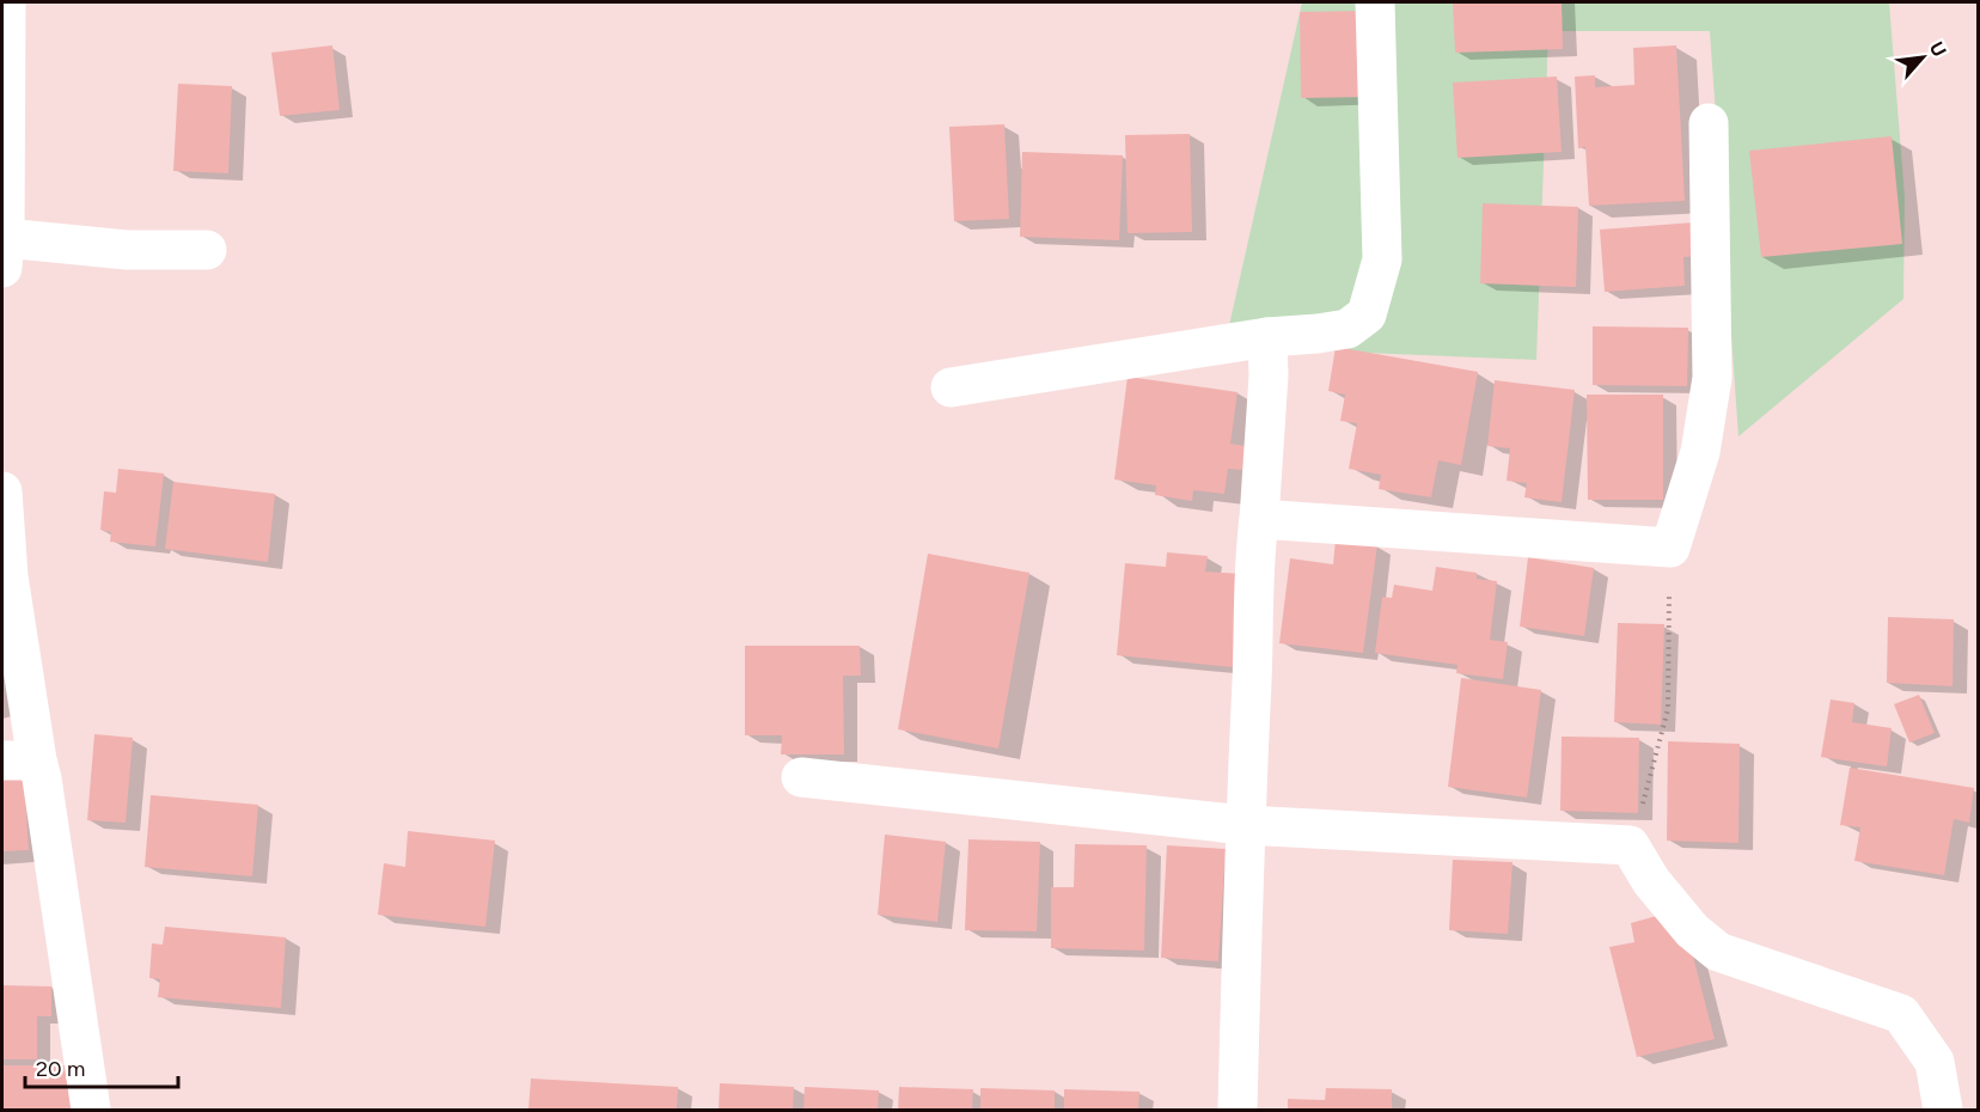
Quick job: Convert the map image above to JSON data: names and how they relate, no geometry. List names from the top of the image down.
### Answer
{
  "scale_bar": "20 m",
  "north": "top right"
}
